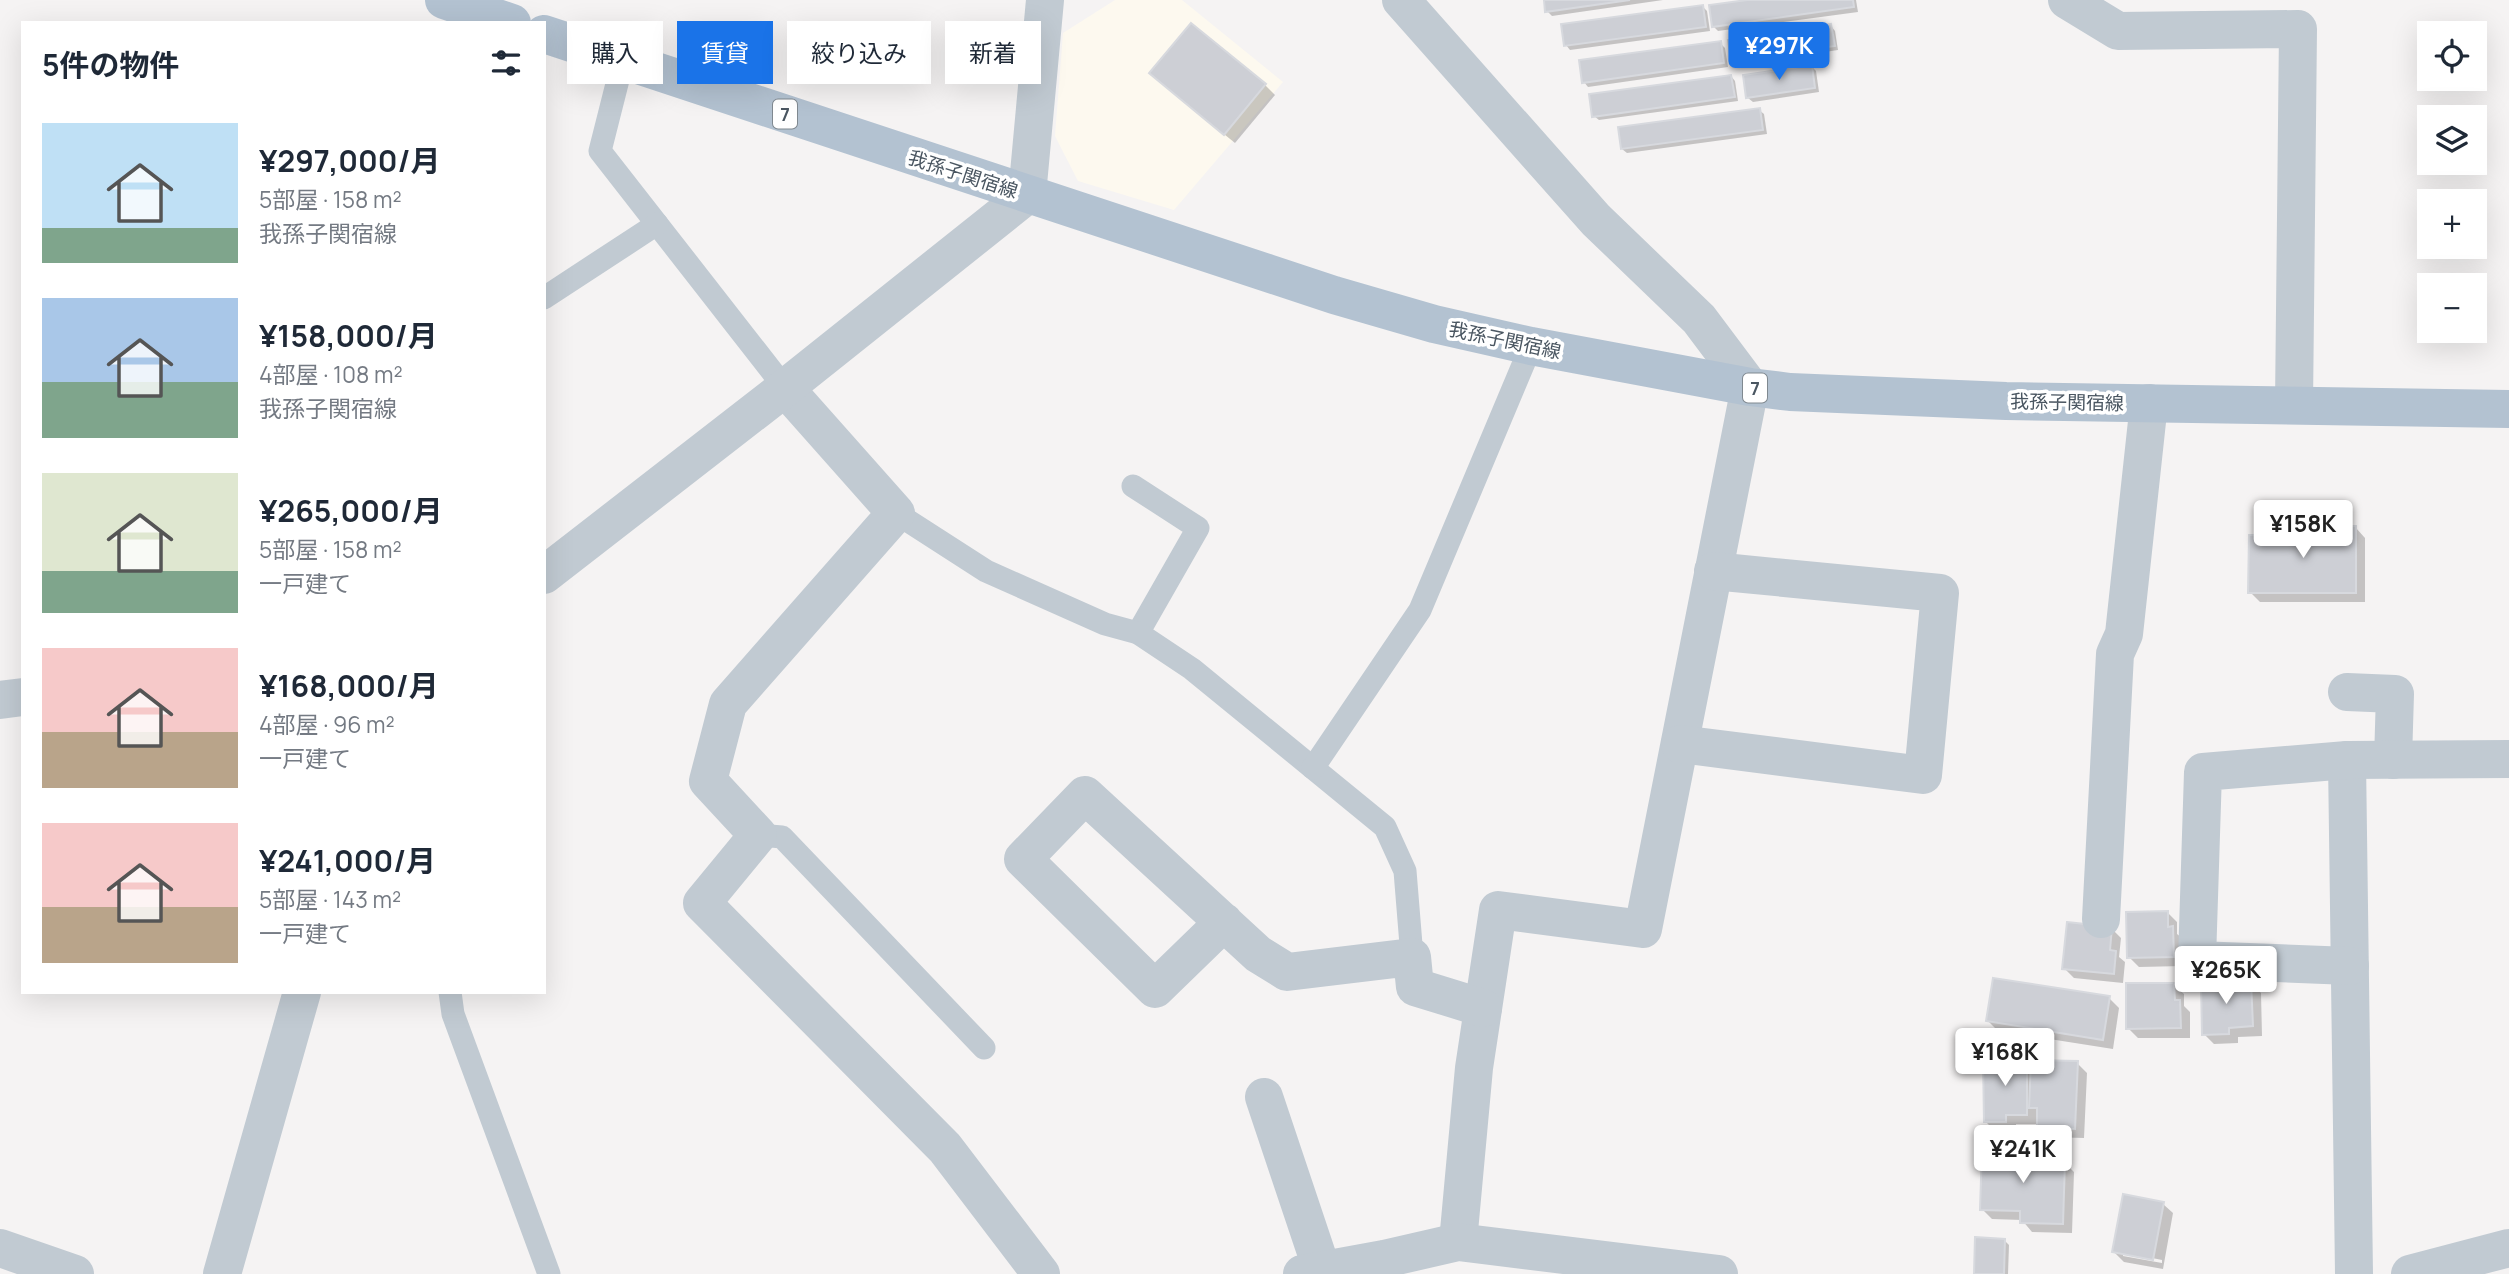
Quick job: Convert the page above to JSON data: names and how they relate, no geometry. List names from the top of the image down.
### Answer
{
  "streets": {
    "main road": ["7", "我孫子関宿線"]
  },
  "page": {
    "map_buttons": ["+", "−"],
    "chip": [
      "購入",
      "賃貸",
      "絞り込み",
      "新着"
    ],
    "heading": "5件の物件",
    "price": [
      "¥297K",
      "¥158K",
      "¥265K",
      "¥168K",
      "¥241K"
    ],
    "list": [
      {
        "name": "¥297,000/月",
        "note": "5部屋 · 158 m² · 我孫子関宿線"
      },
      {
        "name": "¥158,000/月",
        "note": "4部屋 · 108 m² · 我孫子関宿線"
      },
      {
        "name": "¥265,000/月",
        "note": "5部屋 · 158 m² · 一戸建て"
      },
      {
        "name": "¥168,000/月",
        "note": "4部屋 · 96 m² · 一戸建て"
      },
      {
        "name": "¥241,000/月",
        "note": "5部屋 · 143 m² · 一戸建て"
      }
    ]
  }
}
